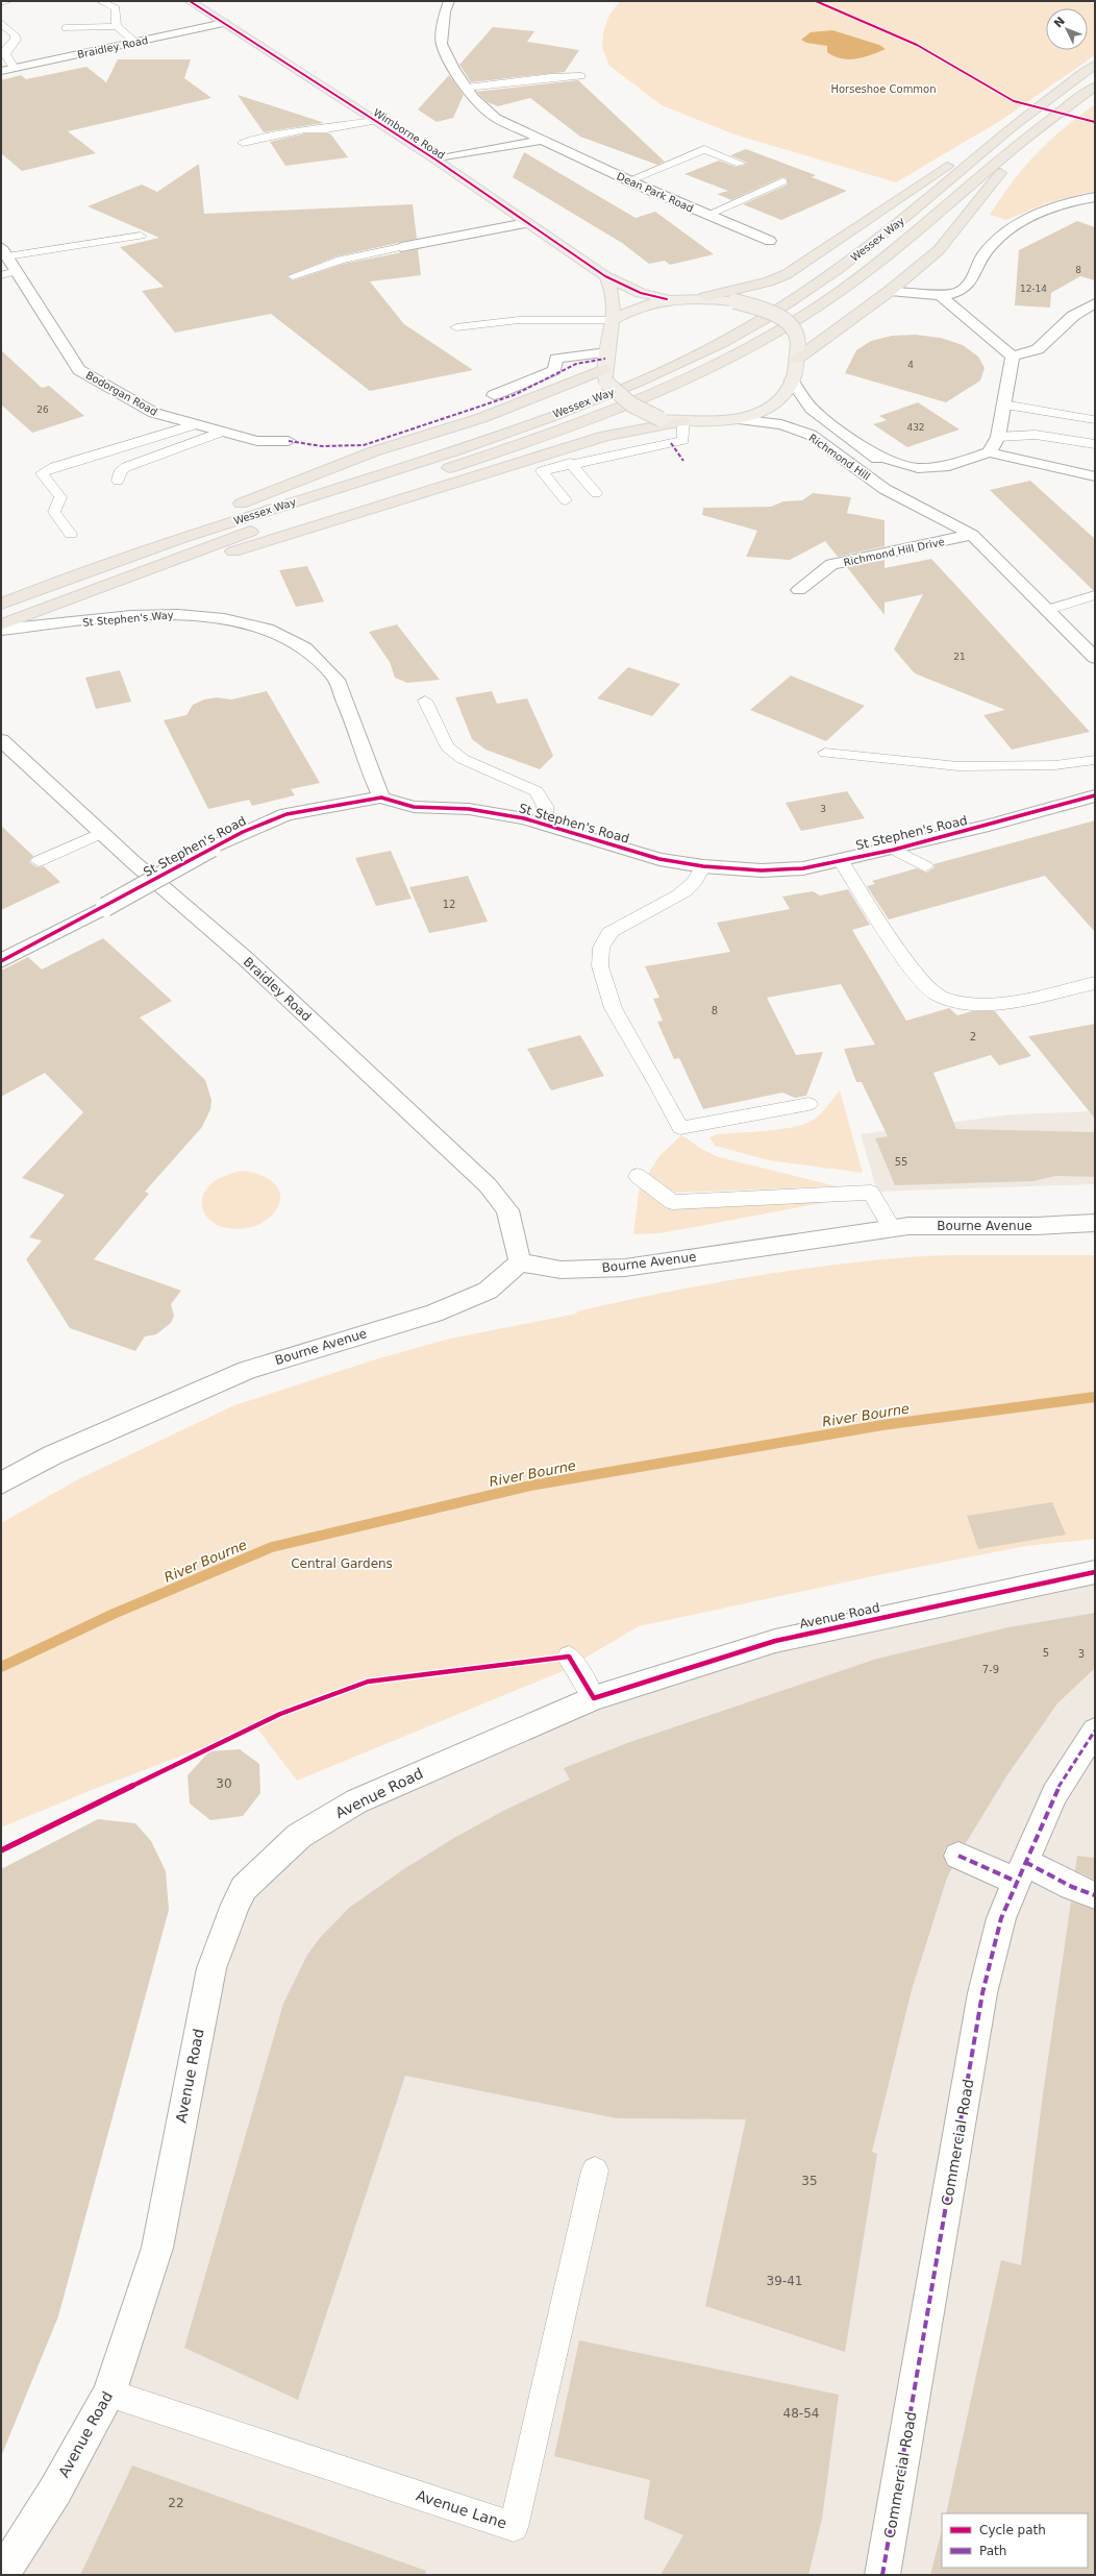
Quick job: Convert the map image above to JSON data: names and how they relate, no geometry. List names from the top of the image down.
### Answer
{
  "streets": {
    "highway": ["Wessex Way"],
    "main road": ["Wimborne Road"],
    "street": [
      "Braidley Road",
      "Dean Park Road",
      "Bodorgan Road",
      "Richmond Hill",
      "Richmond Hill Drive",
      "St Stephen's Way",
      "St Stephen's Road",
      "Bourne Avenue",
      "Avenue Road",
      "Commercial Road"
    ],
    "lane": ["Avenue Lane"]
  },
  "crossings": [
    ["Braidley Road", "Wimborne Road"],
    ["Braidley Road", "Bourne Avenue"],
    ["Richmond Hill", "Richmond Hill Drive"],
    ["St Stephen's Way", "St Stephen's Road"],
    ["Avenue Road", "Avenue Lane"]
  ],
  "water": ["River Bourne"],
  "parks": ["Horseshoe Common", "Central Gardens"],
  "house_numbers": [
    "8",
    "12-14",
    "4",
    "26",
    "432",
    "21",
    "3",
    "12",
    "8",
    "2",
    "55",
    "5",
    "3",
    "7-9",
    "30",
    "35",
    "39-41",
    "48-54",
    "22"
  ],
  "legend": ["Cycle path", "Path"],
  "north": "top left"
}
